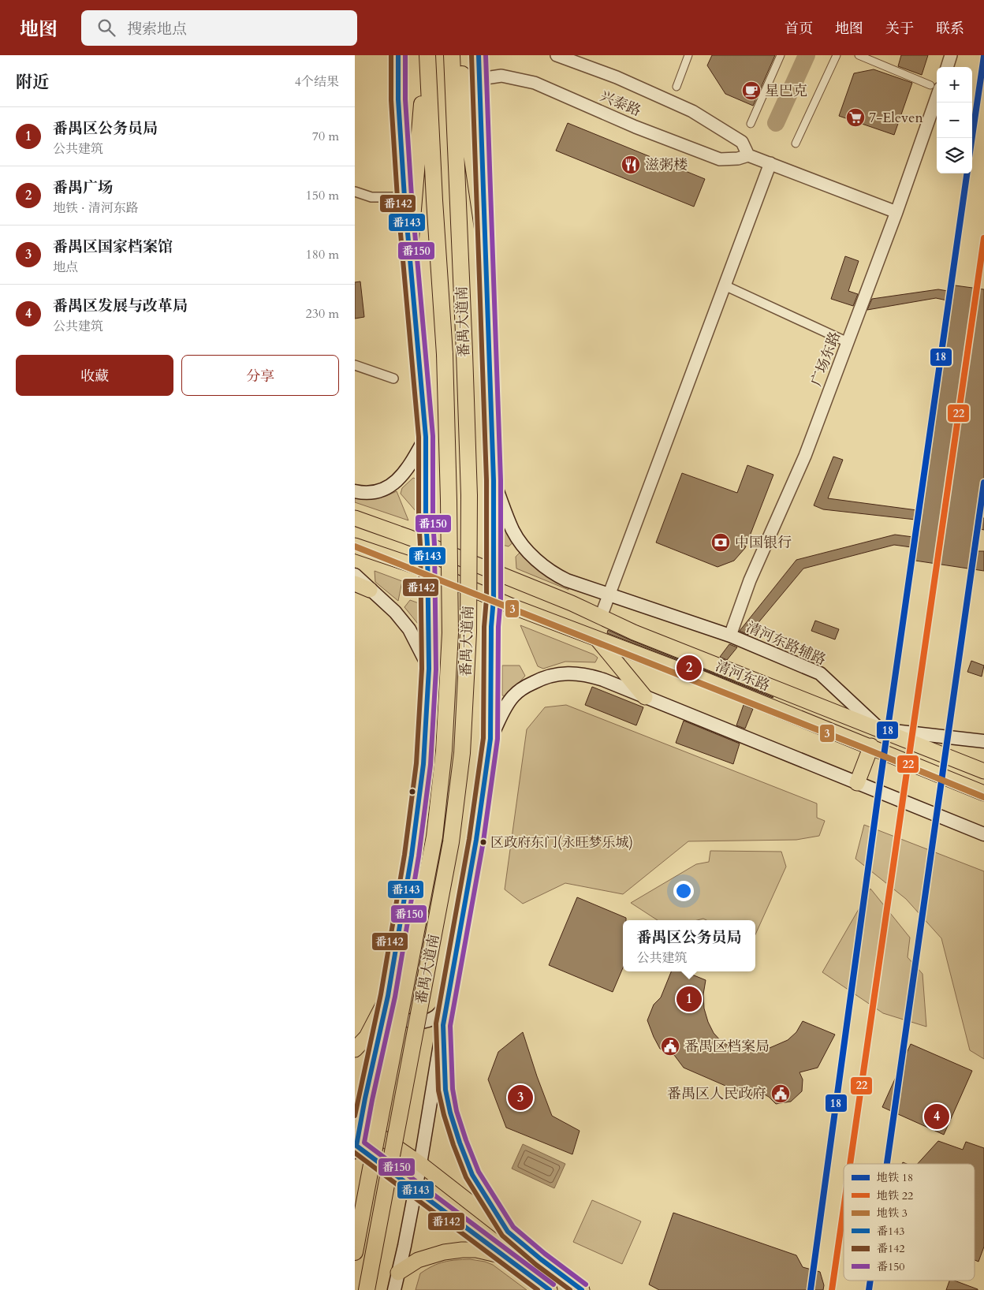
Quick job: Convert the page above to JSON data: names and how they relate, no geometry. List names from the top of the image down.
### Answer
{
  "streets": {
    "highway": ["番禺大道南"],
    "main road": ["清河东路辅路", "清河东路"],
    "street": ["兴泰路", "广场东路"]
  },
  "crossings": [
    ["广场东路", "清河东路辅路"],
    ["清河东路辅路", "清河东路"]
  ],
  "places": {
    "cafe": ["星巴克"],
    "supermarket": ["7-Eleven"],
    "restaurant": ["滋粥楼"],
    "bank": ["中国银行"],
    "other": ["区政府东门(永旺梦乐城)"],
    "public building": ["番禺区档案局", "番禺区人民政府"]
  },
  "lines": [
    "transit line 番143",
    "transit line 番142",
    "transit line 番150",
    "metro line 18",
    "metro line 22",
    "metro line 3"
  ],
  "legend": [
    "地铁 18",
    "地铁 22",
    "地铁 3",
    "番143",
    "番142",
    "番150"
  ],
  "page": {
    "header": "地图",
    "search": "搜索地点",
    "nav": [
      "首页",
      "地图",
      "关于",
      "联系"
    ],
    "heading": ["附近", "4个结果"],
    "map_buttons": ["+", "−"],
    "list": [
      {
        "mark": "1",
        "name": "番禺区公务员局",
        "note": "公共建筑",
        "value": "70 m"
      },
      {
        "mark": "2",
        "name": "番禺广场",
        "note": "地铁 · 清河东路",
        "value": "150 m"
      },
      {
        "mark": "3",
        "name": "番禺区国家档案馆",
        "note": "地点",
        "value": "180 m"
      },
      {
        "mark": "4",
        "name": "番禺区发展与改革局",
        "note": "公共建筑",
        "value": "230 m"
      }
    ],
    "buttons": ["收藏", "分享"],
    "pins": [
      "2",
      "1",
      "3",
      "4"
    ],
    "popup": ["番禺区公务员局", "公共建筑"]
  }
}
